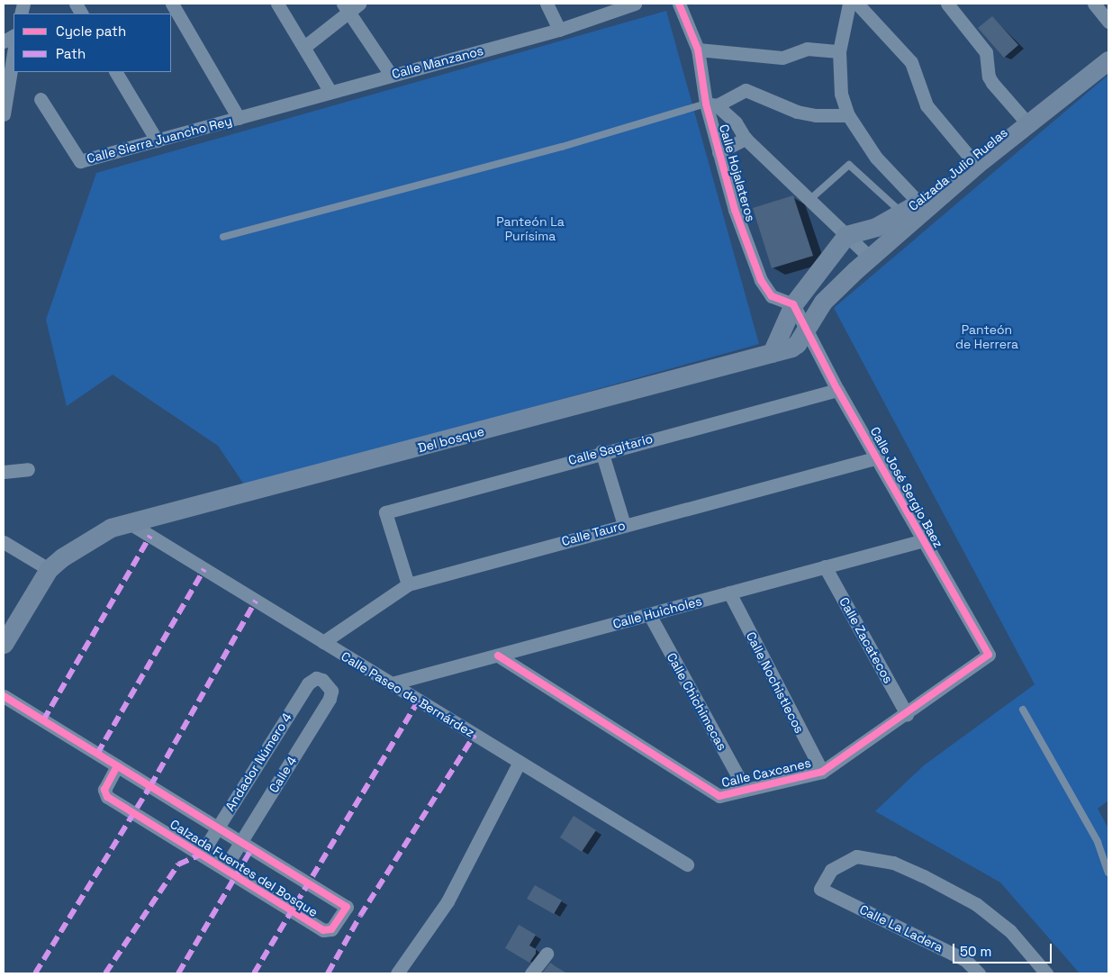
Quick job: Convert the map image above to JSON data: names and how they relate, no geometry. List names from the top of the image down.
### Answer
{
  "streets": {
    "main road": ["Calzada Julio Ruelas", "Del bosque"],
    "street": [
      "Calle Manzanos",
      "Calle Sierra Juancho Rey",
      "Calle Hojalateros",
      "Calle Sagitario",
      "Calle José Sergio Baez",
      "Calle Tauro",
      "Calle Huicholes",
      "Calle Zacatecos",
      "Calle Nochistlecos",
      "Calle Paseo de Bernárdez",
      "Calle Chichimecas",
      "Andador Número 4",
      "Calle Caxcanes",
      "Calle 4",
      "Calzada Fuentes del Bosque",
      "Calle La Ladera"
    ]
  },
  "crossings": [
    ["Calle Manzanos", "Calle Sierra Juancho Rey"],
    ["Calzada Julio Ruelas", "Calle Hojalateros"],
    ["Calzada Julio Ruelas", "Del bosque"],
    ["Calzada Julio Ruelas", "Calle José Sergio Baez"],
    ["Del bosque", "Calle José Sergio Baez"],
    ["Del bosque", "Calle Paseo de Bernárdez"],
    ["Calle Sagitario", "Calle José Sergio Baez"],
    ["Calle Sagitario", "Calle Tauro"],
    ["Calle José Sergio Baez", "Calle Tauro"],
    ["Calle José Sergio Baez", "Calle Huicholes"],
    ["Calle José Sergio Baez", "Calle Caxcanes"],
    ["Calle Tauro", "Calle Paseo de Bernárdez"],
    ["Calle Huicholes", "Calle Zacatecos"],
    ["Calle Huicholes", "Calle Nochistlecos"],
    ["Calle Huicholes", "Calle Paseo de Bernárdez"],
    ["Calle Huicholes", "Calle Chichimecas"],
    ["Calle Huicholes", "Calle Caxcanes"],
    ["Calle Zacatecos", "Calle Caxcanes"],
    ["Calle Nochistlecos", "Calle Caxcanes"],
    ["Calle Chichimecas", "Calle Caxcanes"],
    ["Andador Número 4", "Calle 4"],
    ["Andador Número 4", "Calzada Fuentes del Bosque"],
    ["Calle 4", "Calzada Fuentes del Bosque"]
  ],
  "parks": ["Panteón La Purísima", "Panteón de Herrera"],
  "legend": ["Cycle path", "Path"],
  "scale_bar": "50 m"
}
